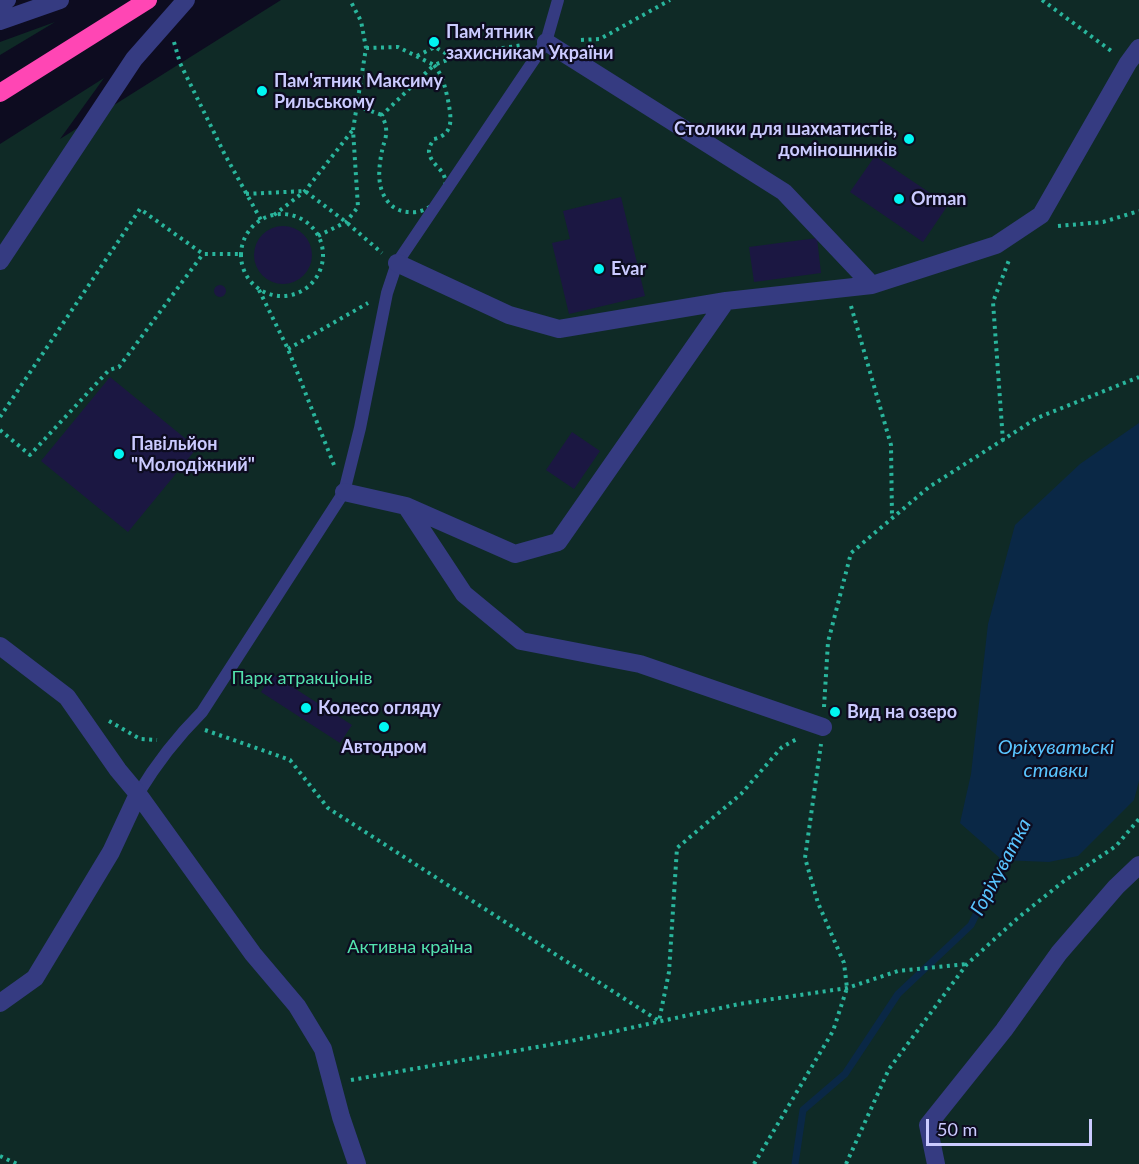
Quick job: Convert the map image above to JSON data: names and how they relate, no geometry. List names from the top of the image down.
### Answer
{
  "water": ["Оріхуватьскі ставки", "Горіхуватка"],
  "parks": ["Парк атракціонів", "Активна країна"],
  "places": [
    "Пам'ятник захисникам України",
    "Пам'ятник Максиму Рильському",
    "Столики для шахматистів, доміношників",
    "Orman",
    "Evar",
    "Павільйон \"Молодіжний\"",
    "Колесо огляду",
    "Вид на озеро",
    "Автодром"
  ],
  "scale_bar": "50 m"
}
